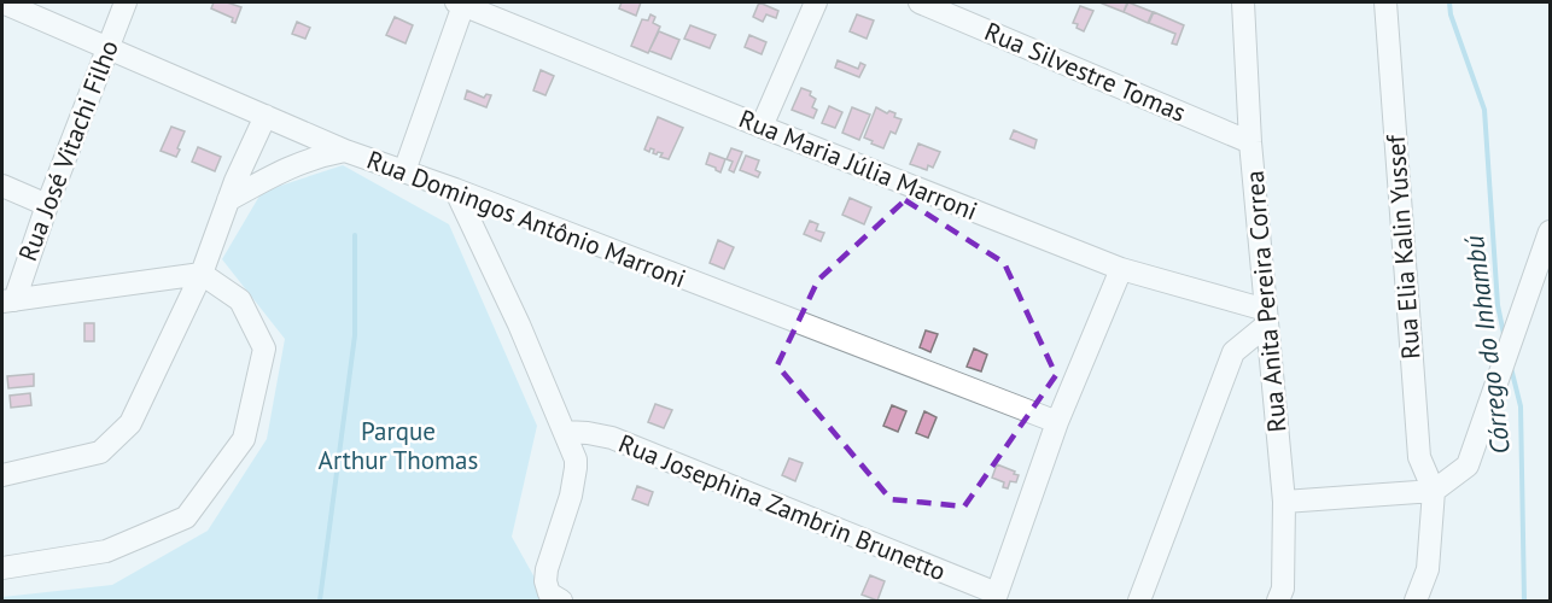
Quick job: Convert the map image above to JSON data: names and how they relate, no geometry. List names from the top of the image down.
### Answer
{
  "streets": {
    "street": [
      "Rua Silvestre Tomas",
      "Rua José Vitachi Filho",
      "Rua Maria Júlia Marroni",
      "Rua Domingos Antônio Marroni",
      "Rua Elia Kalin Yussef",
      "Rua Anita Pereira Correa",
      "Rua Josephina Zambrin Brunetto"
    ]
  },
  "crossings": [
    ["Rua Silvestre Tomas", "Rua Anita Pereira Correa"],
    ["Rua José Vitachi Filho", "Rua Domingos Antônio Marroni"],
    ["Rua Maria Júlia Marroni", "Rua Anita Pereira Correa"]
  ],
  "water": ["Córrego do Inhambú"],
  "parks": ["Parque Arthur Thomas"]
}
